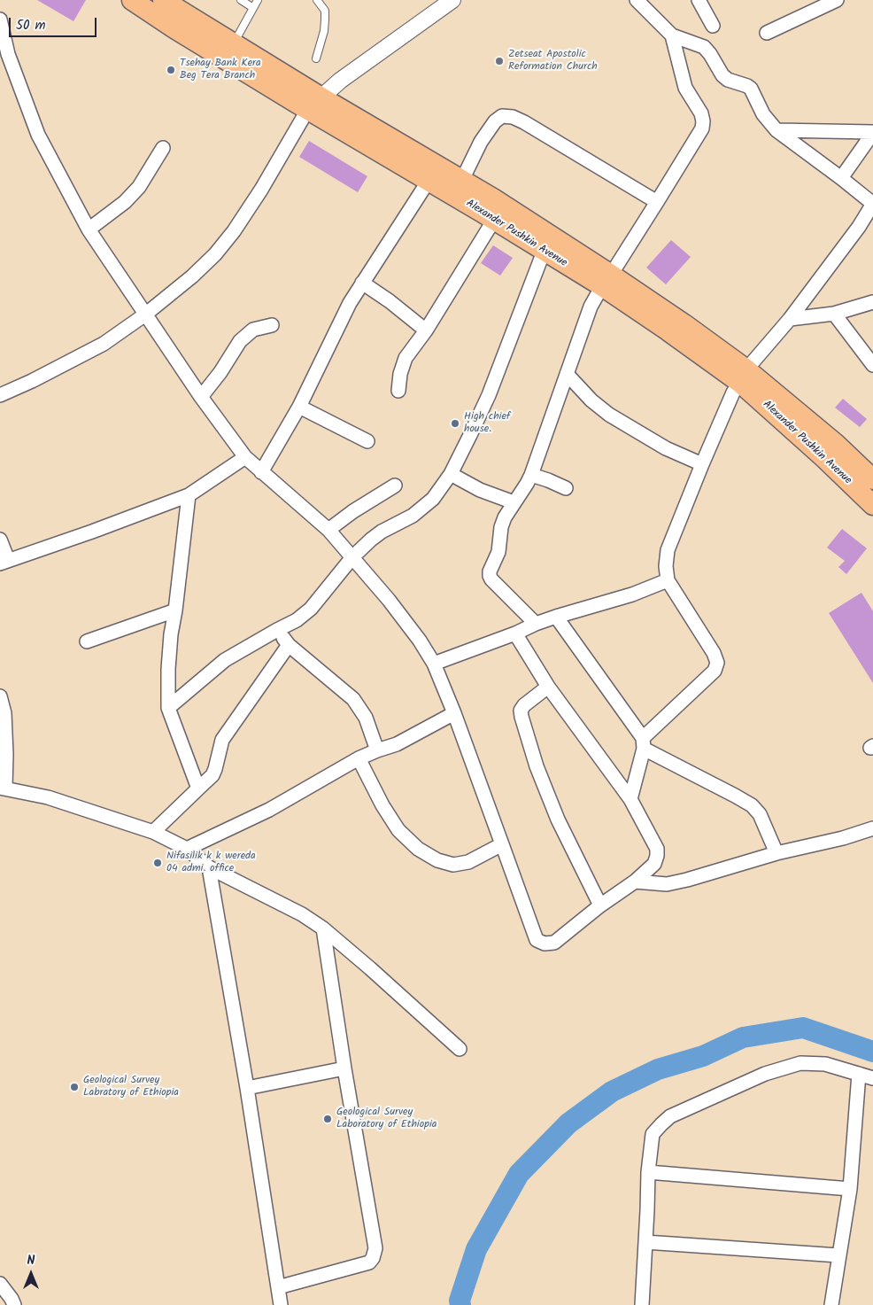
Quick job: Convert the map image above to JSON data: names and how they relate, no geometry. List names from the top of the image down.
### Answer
{
  "streets": {
    "main road": ["Alexander Pushkin Avenue"]
  },
  "places": [
    "Zetseat Apostolic Reformation Church",
    "Tsehay Bank Kera Beg Tera Branch",
    "High chief house.",
    "Nifasilik k k wereda 04 admi. office",
    "Geological Survey Labratory of Ethiopia",
    "Geological Survey Laboratory of Ethiopia"
  ],
  "scale_bar": "50 m",
  "north": "top"
}
